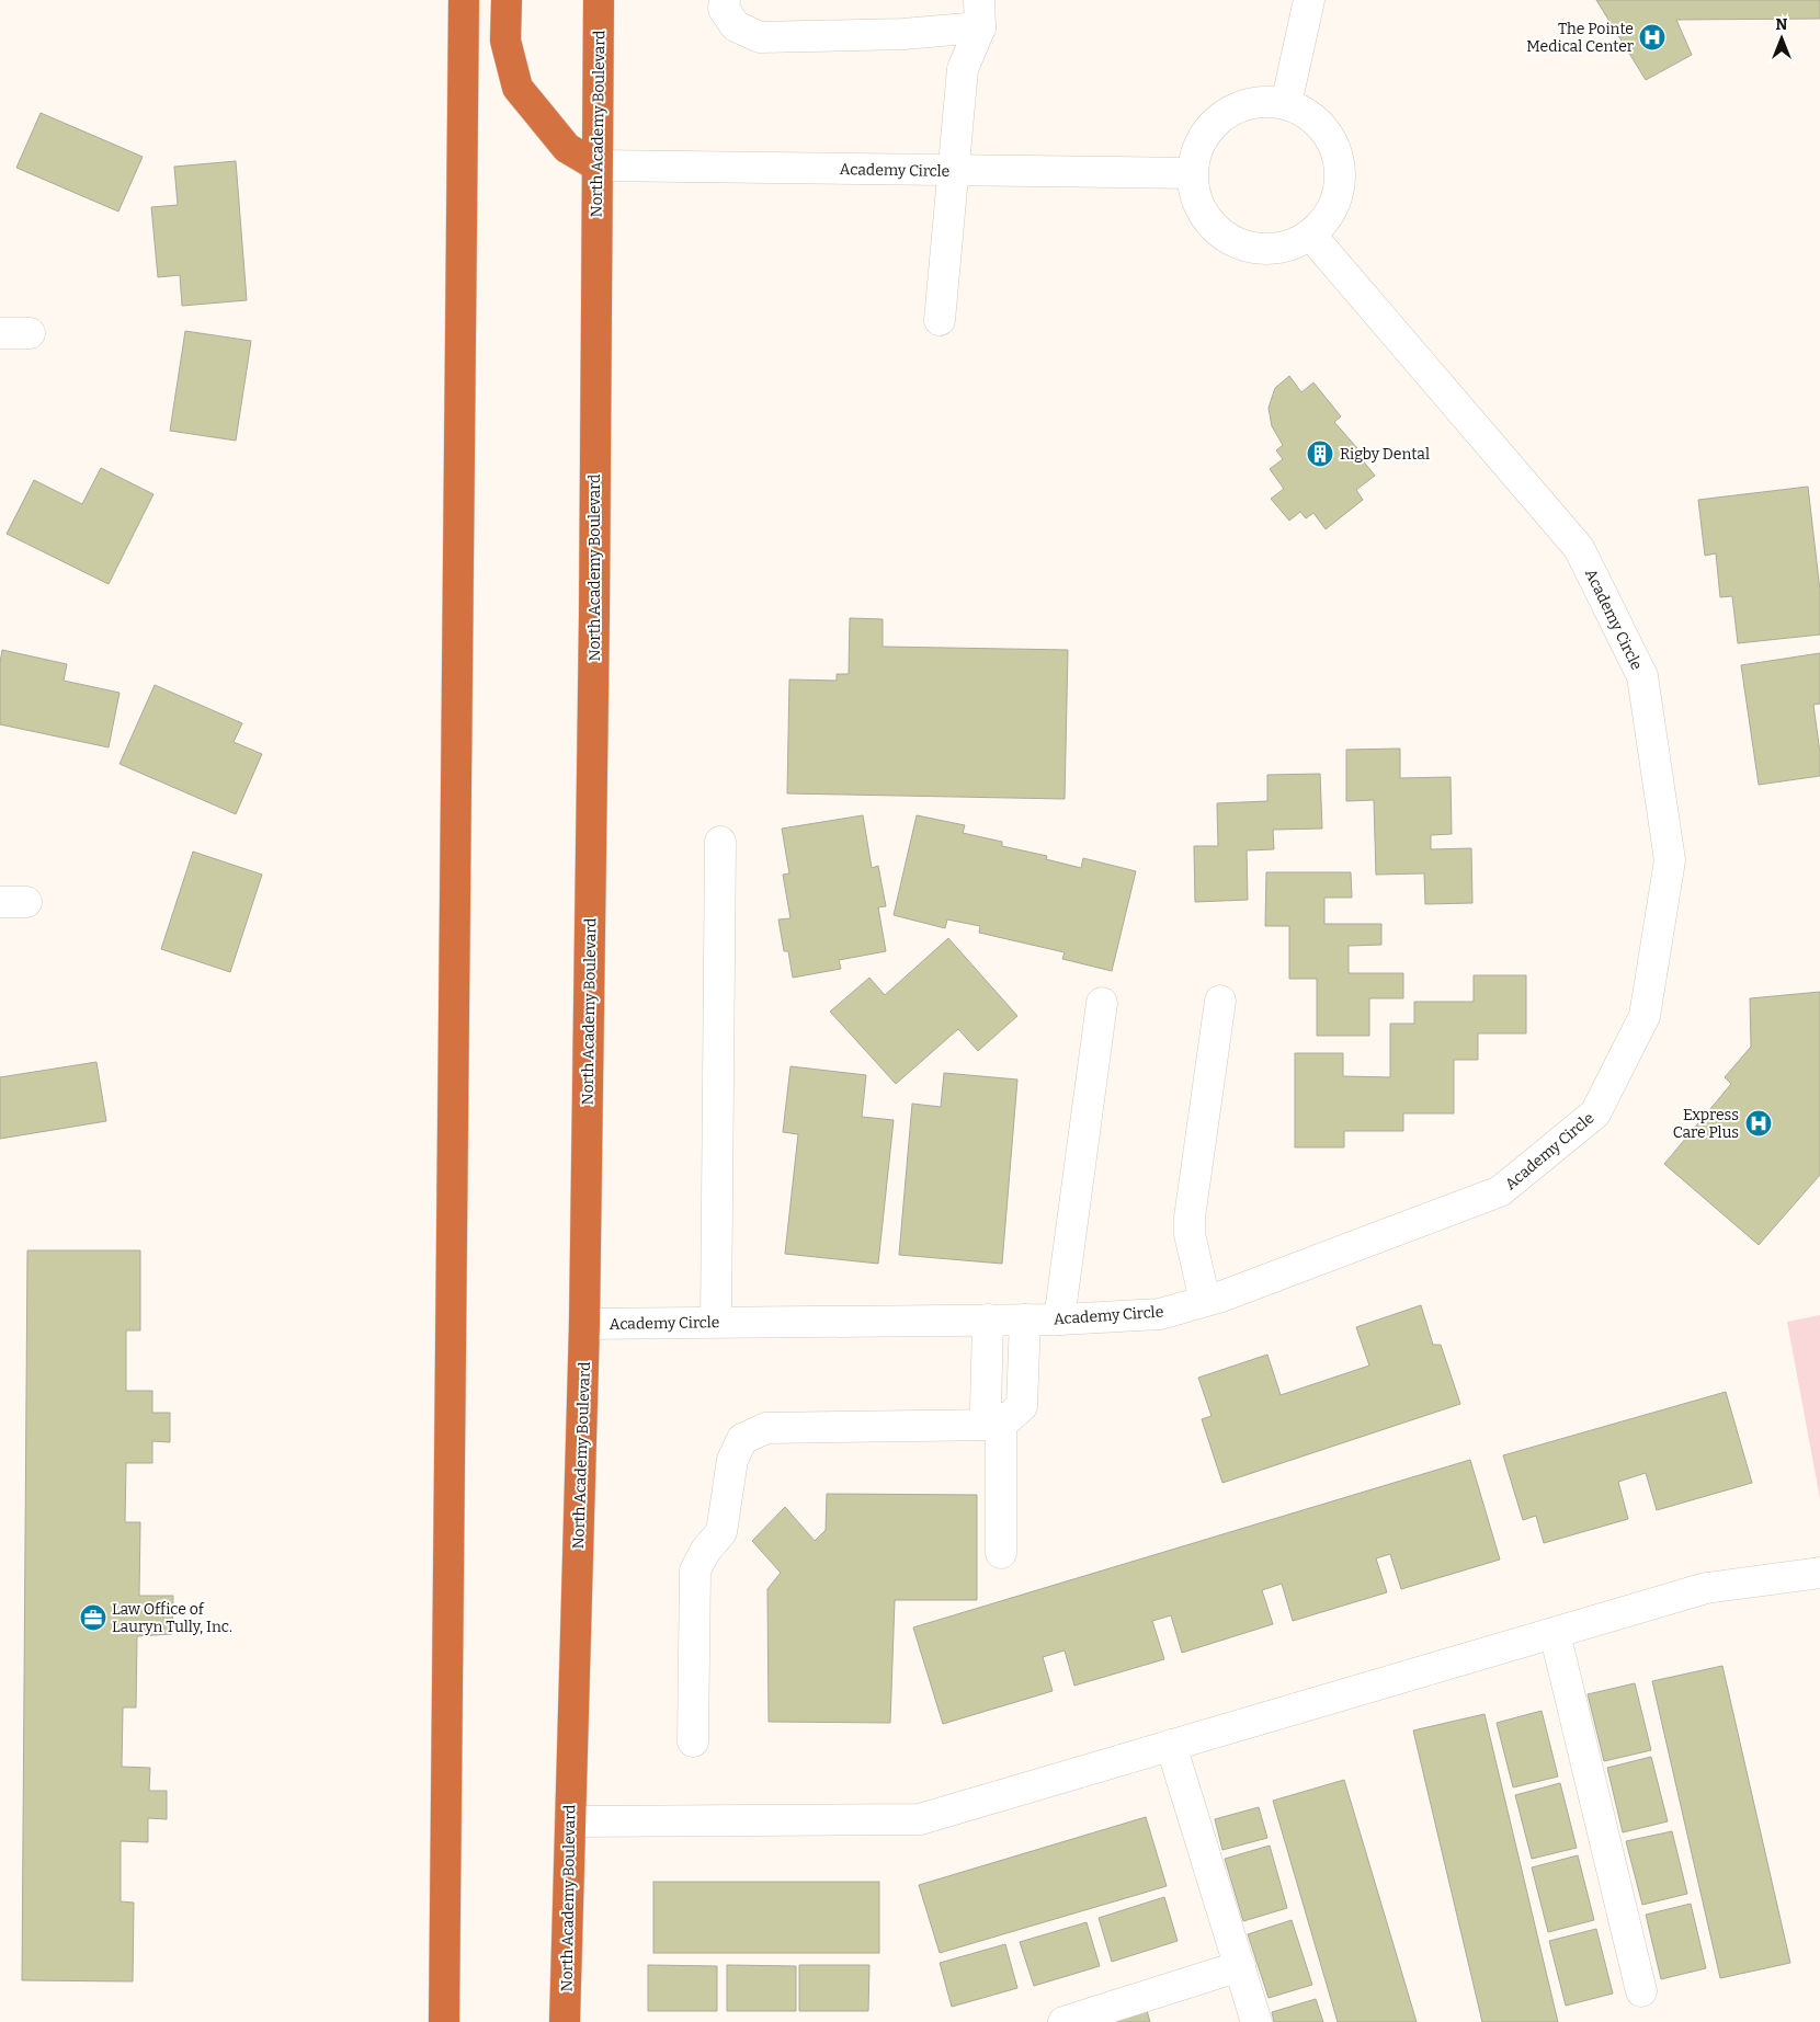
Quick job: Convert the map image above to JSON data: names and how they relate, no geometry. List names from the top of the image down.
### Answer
{
  "streets": {
    "highway": ["North Academy Boulevard"],
    "street": ["Academy Circle"]
  },
  "crossings": [
    ["North Academy Boulevard", "Academy Circle"]
  ],
  "places": {
    "hospital": ["The Pointe Medical Center", "Express Care Plus"],
    "building": ["Rigby Dental"],
    "office": ["Law Office of Lauryn Tully, Inc."]
  },
  "north": "top"
}
